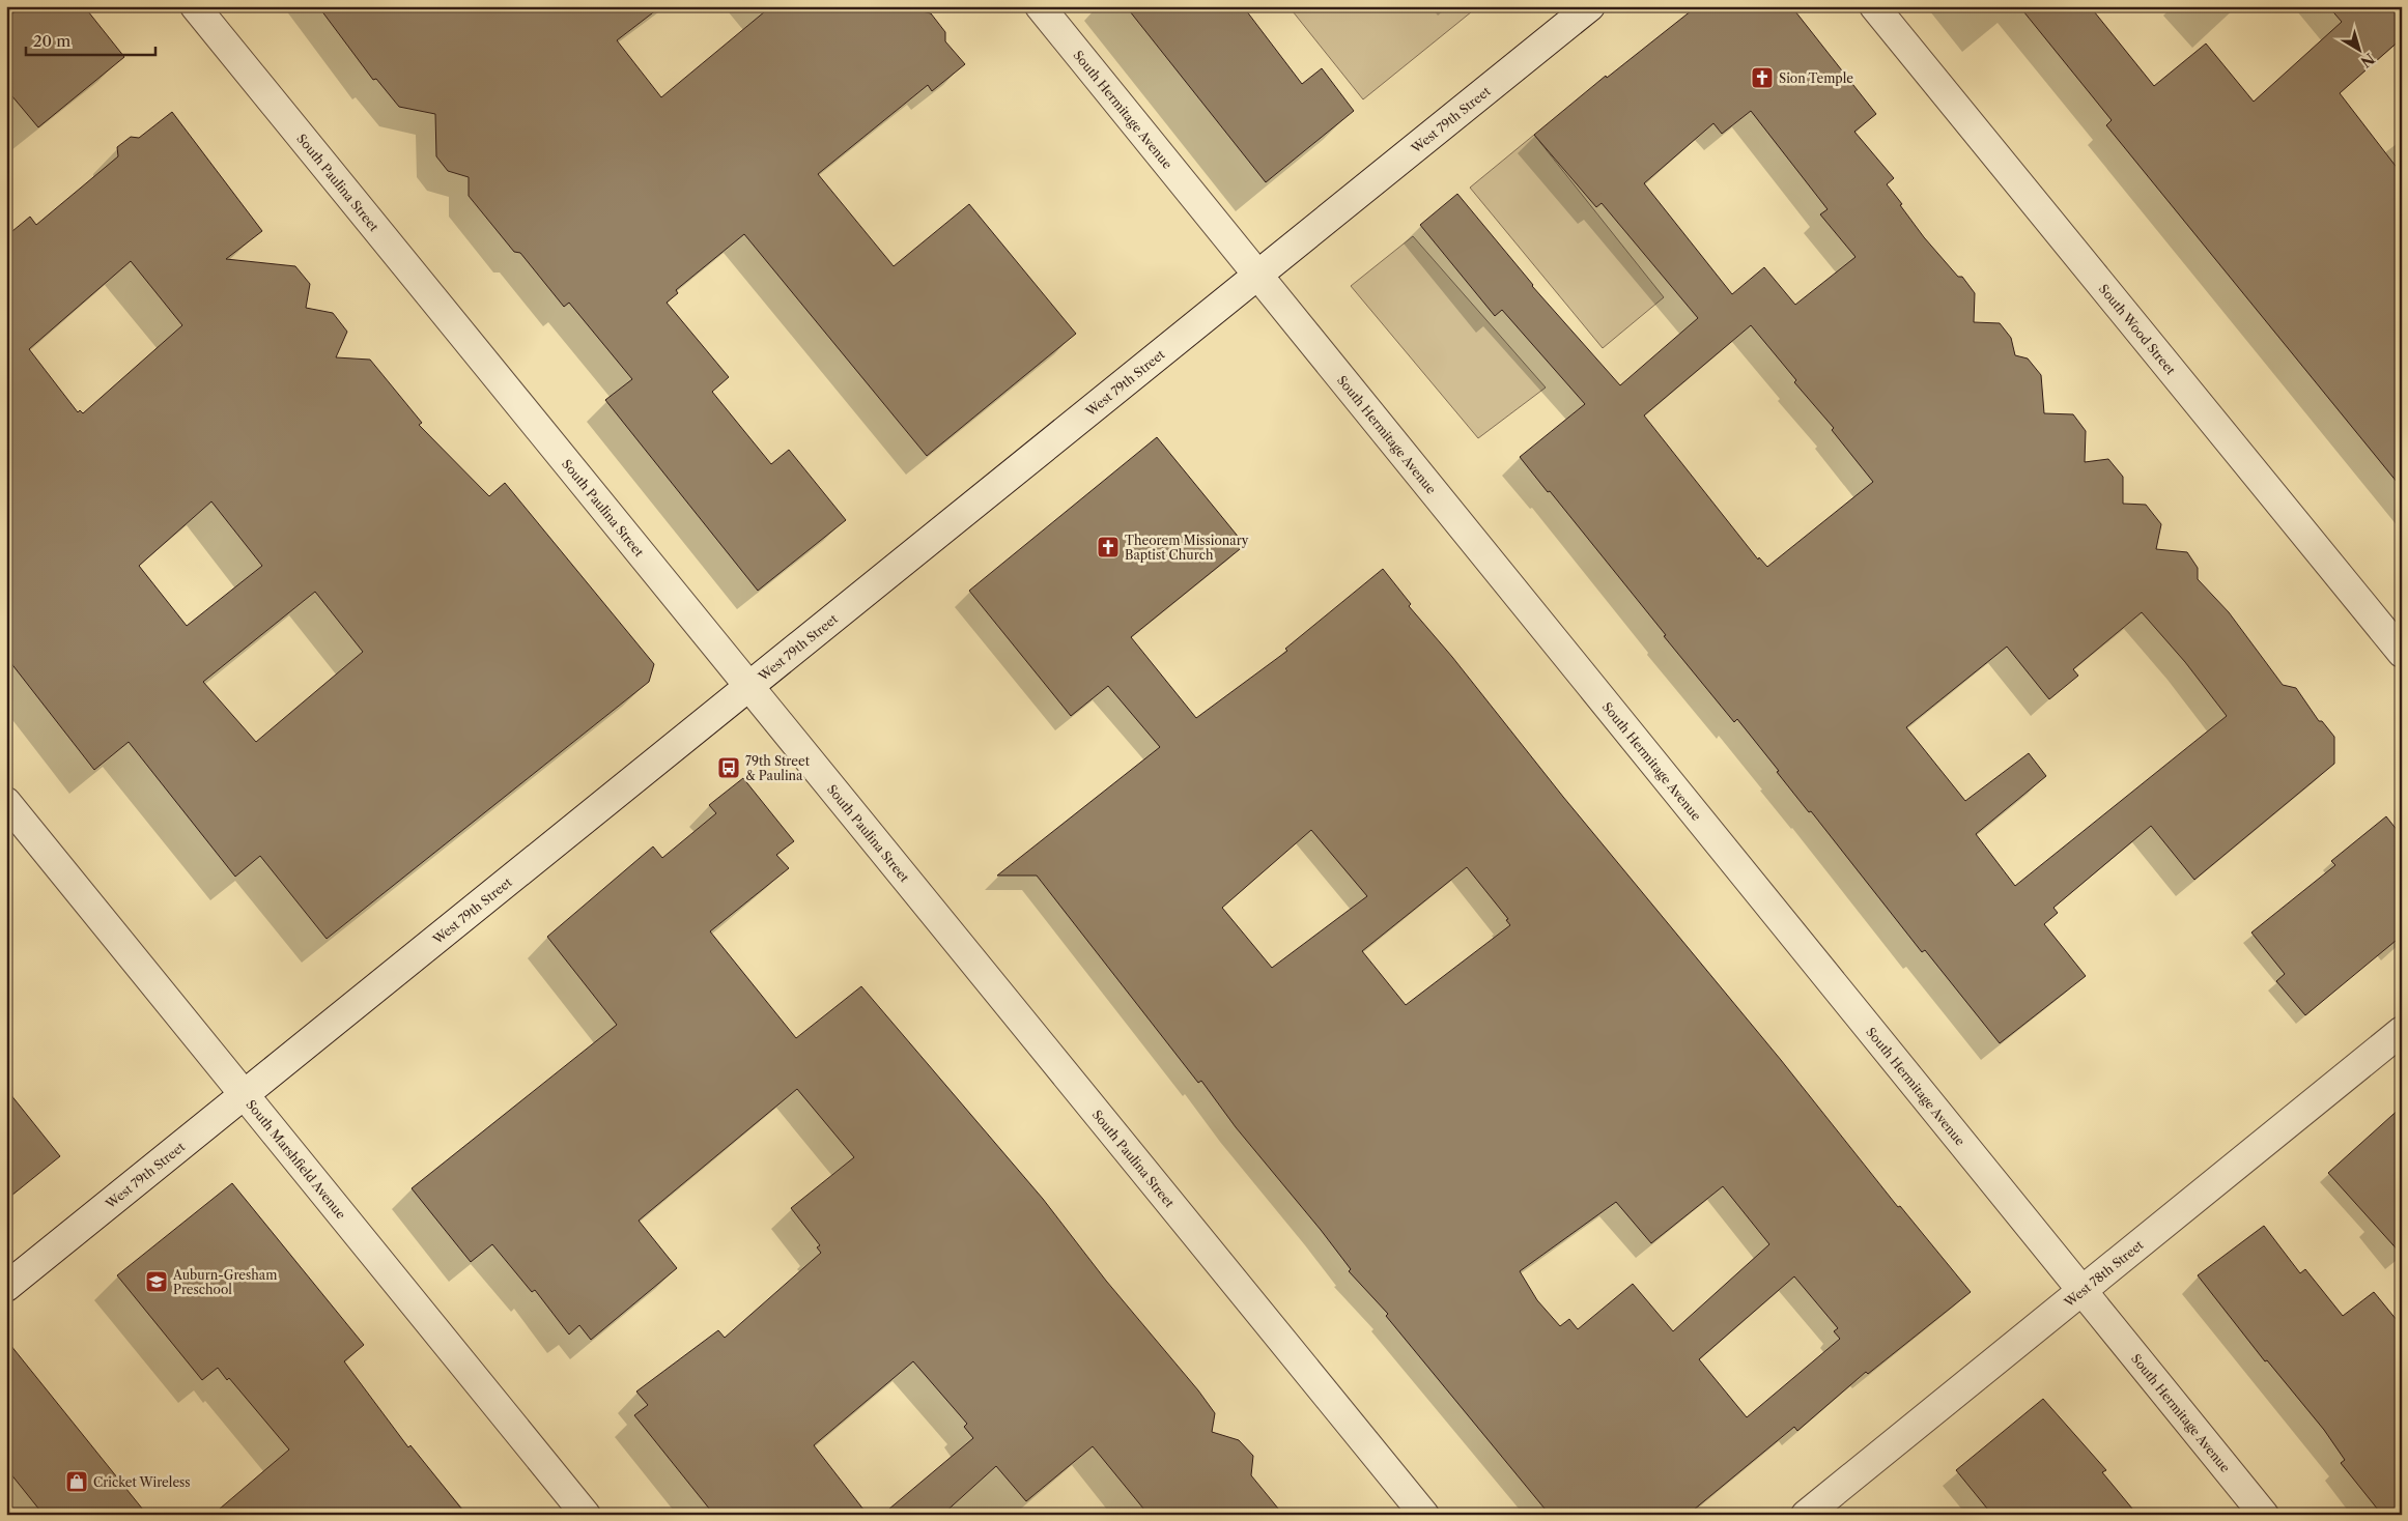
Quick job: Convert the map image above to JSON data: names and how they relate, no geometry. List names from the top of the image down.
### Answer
{
  "streets": {
    "street": [
      "South Hermitage Avenue",
      "West 79th Street",
      "South Paulina Street",
      "South Wood Street",
      "South Marshfield Avenue",
      "West 78th Street"
    ]
  },
  "crossings": [
    ["South Hermitage Avenue", "West 79th Street"],
    ["South Hermitage Avenue", "West 78th Street"],
    ["West 79th Street", "South Paulina Street"],
    ["West 79th Street", "South Marshfield Avenue"]
  ],
  "places": {
    "church": ["Sion Temple", "Theorem Missionary Baptist Church"],
    "bus stop": ["79th Street & Paulina"],
    "school or university": ["Auburn-Gresham Preschool"],
    "shop": ["Cricket Wireless"]
  },
  "scale_bar": "20 m",
  "north": "bottom right"
}
